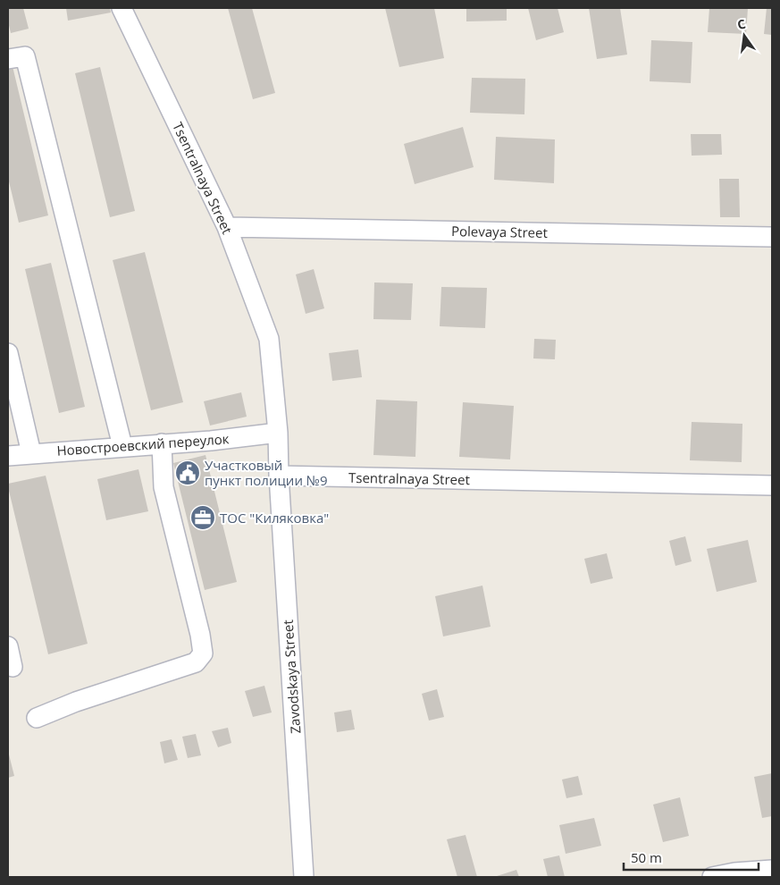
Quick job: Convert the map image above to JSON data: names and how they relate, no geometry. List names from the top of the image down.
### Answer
{
  "streets": {
    "street": [
      "Tsentralnaya Street",
      "Polevaya Street",
      "Новостроевский переулок",
      "Zavodskaya Street"
    ]
  },
  "crossings": [
    ["Tsentralnaya Street", "Polevaya Street"],
    ["Tsentralnaya Street", "Новостроевский переулок"],
    ["Tsentralnaya Street", "Zavodskaya Street"]
  ],
  "places": {
    "public building": ["Участковый пункт полиции №9"],
    "office": ["ТОС \"Киляковка\""]
  },
  "scale_bar": "50 m",
  "north": "top"
}
